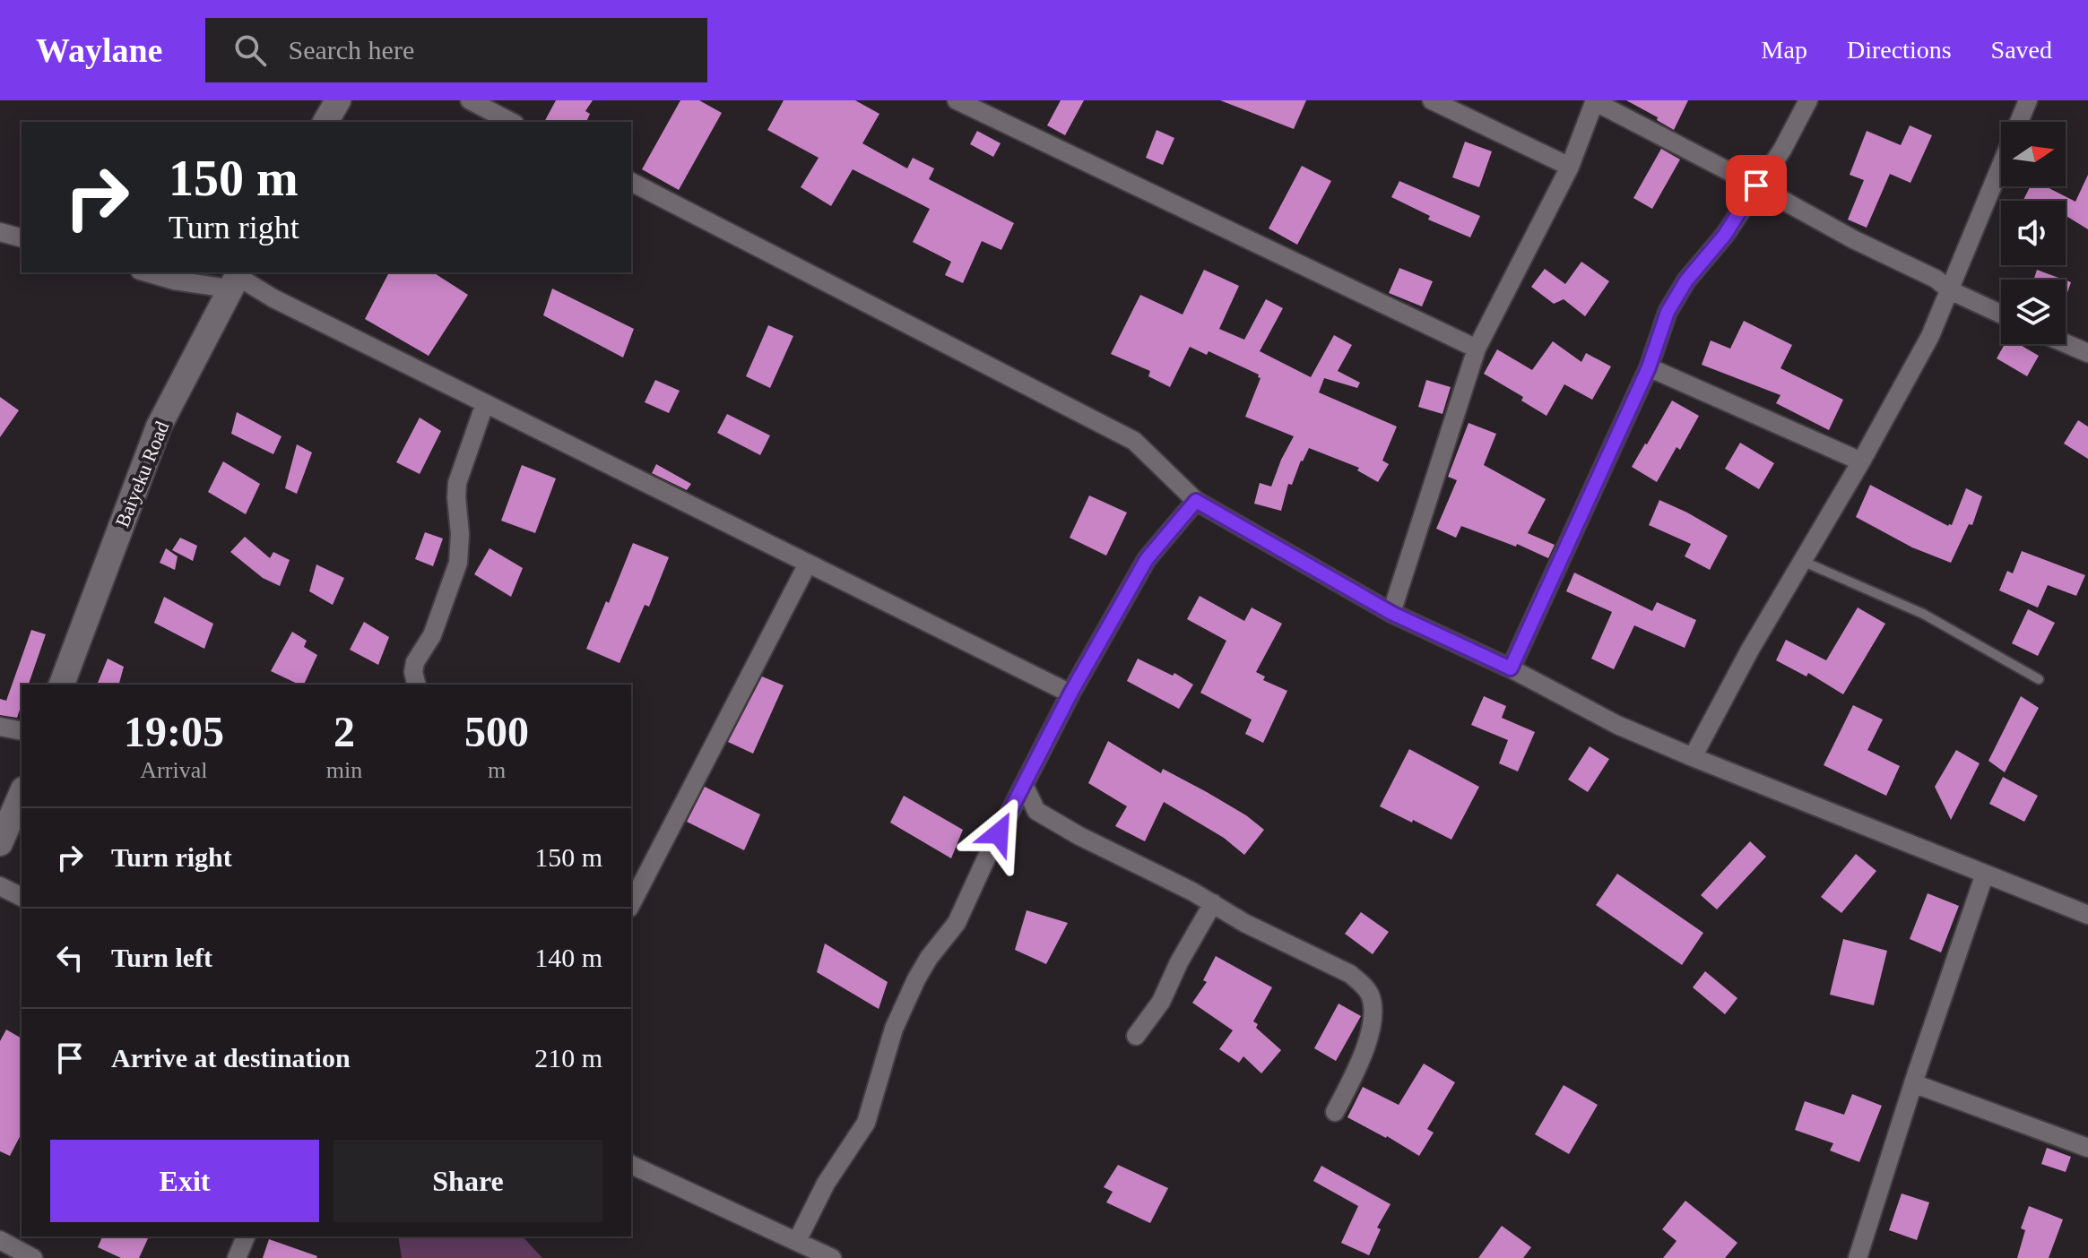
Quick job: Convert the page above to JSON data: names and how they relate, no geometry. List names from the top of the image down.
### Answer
{
  "streets": {
    "main road": ["Baiyeku Road"]
  },
  "north": "right",
  "page": {
    "header": "Waylane",
    "search": "Search here",
    "nav": ["Map", "Directions", "Saved"],
    "turn": ["150 m", "Turn right"],
    "eta": [
      "19:05",
      "Arrival",
      "2",
      "min",
      "500",
      "m"
    ],
    "list": [
      {
        "name": "Turn right",
        "value": "150 m"
      },
      {
        "name": "Turn left",
        "value": "140 m"
      },
      {
        "name": "Arrive at destination",
        "value": "210 m"
      }
    ],
    "buttons": ["Exit", "Share"]
  }
}
